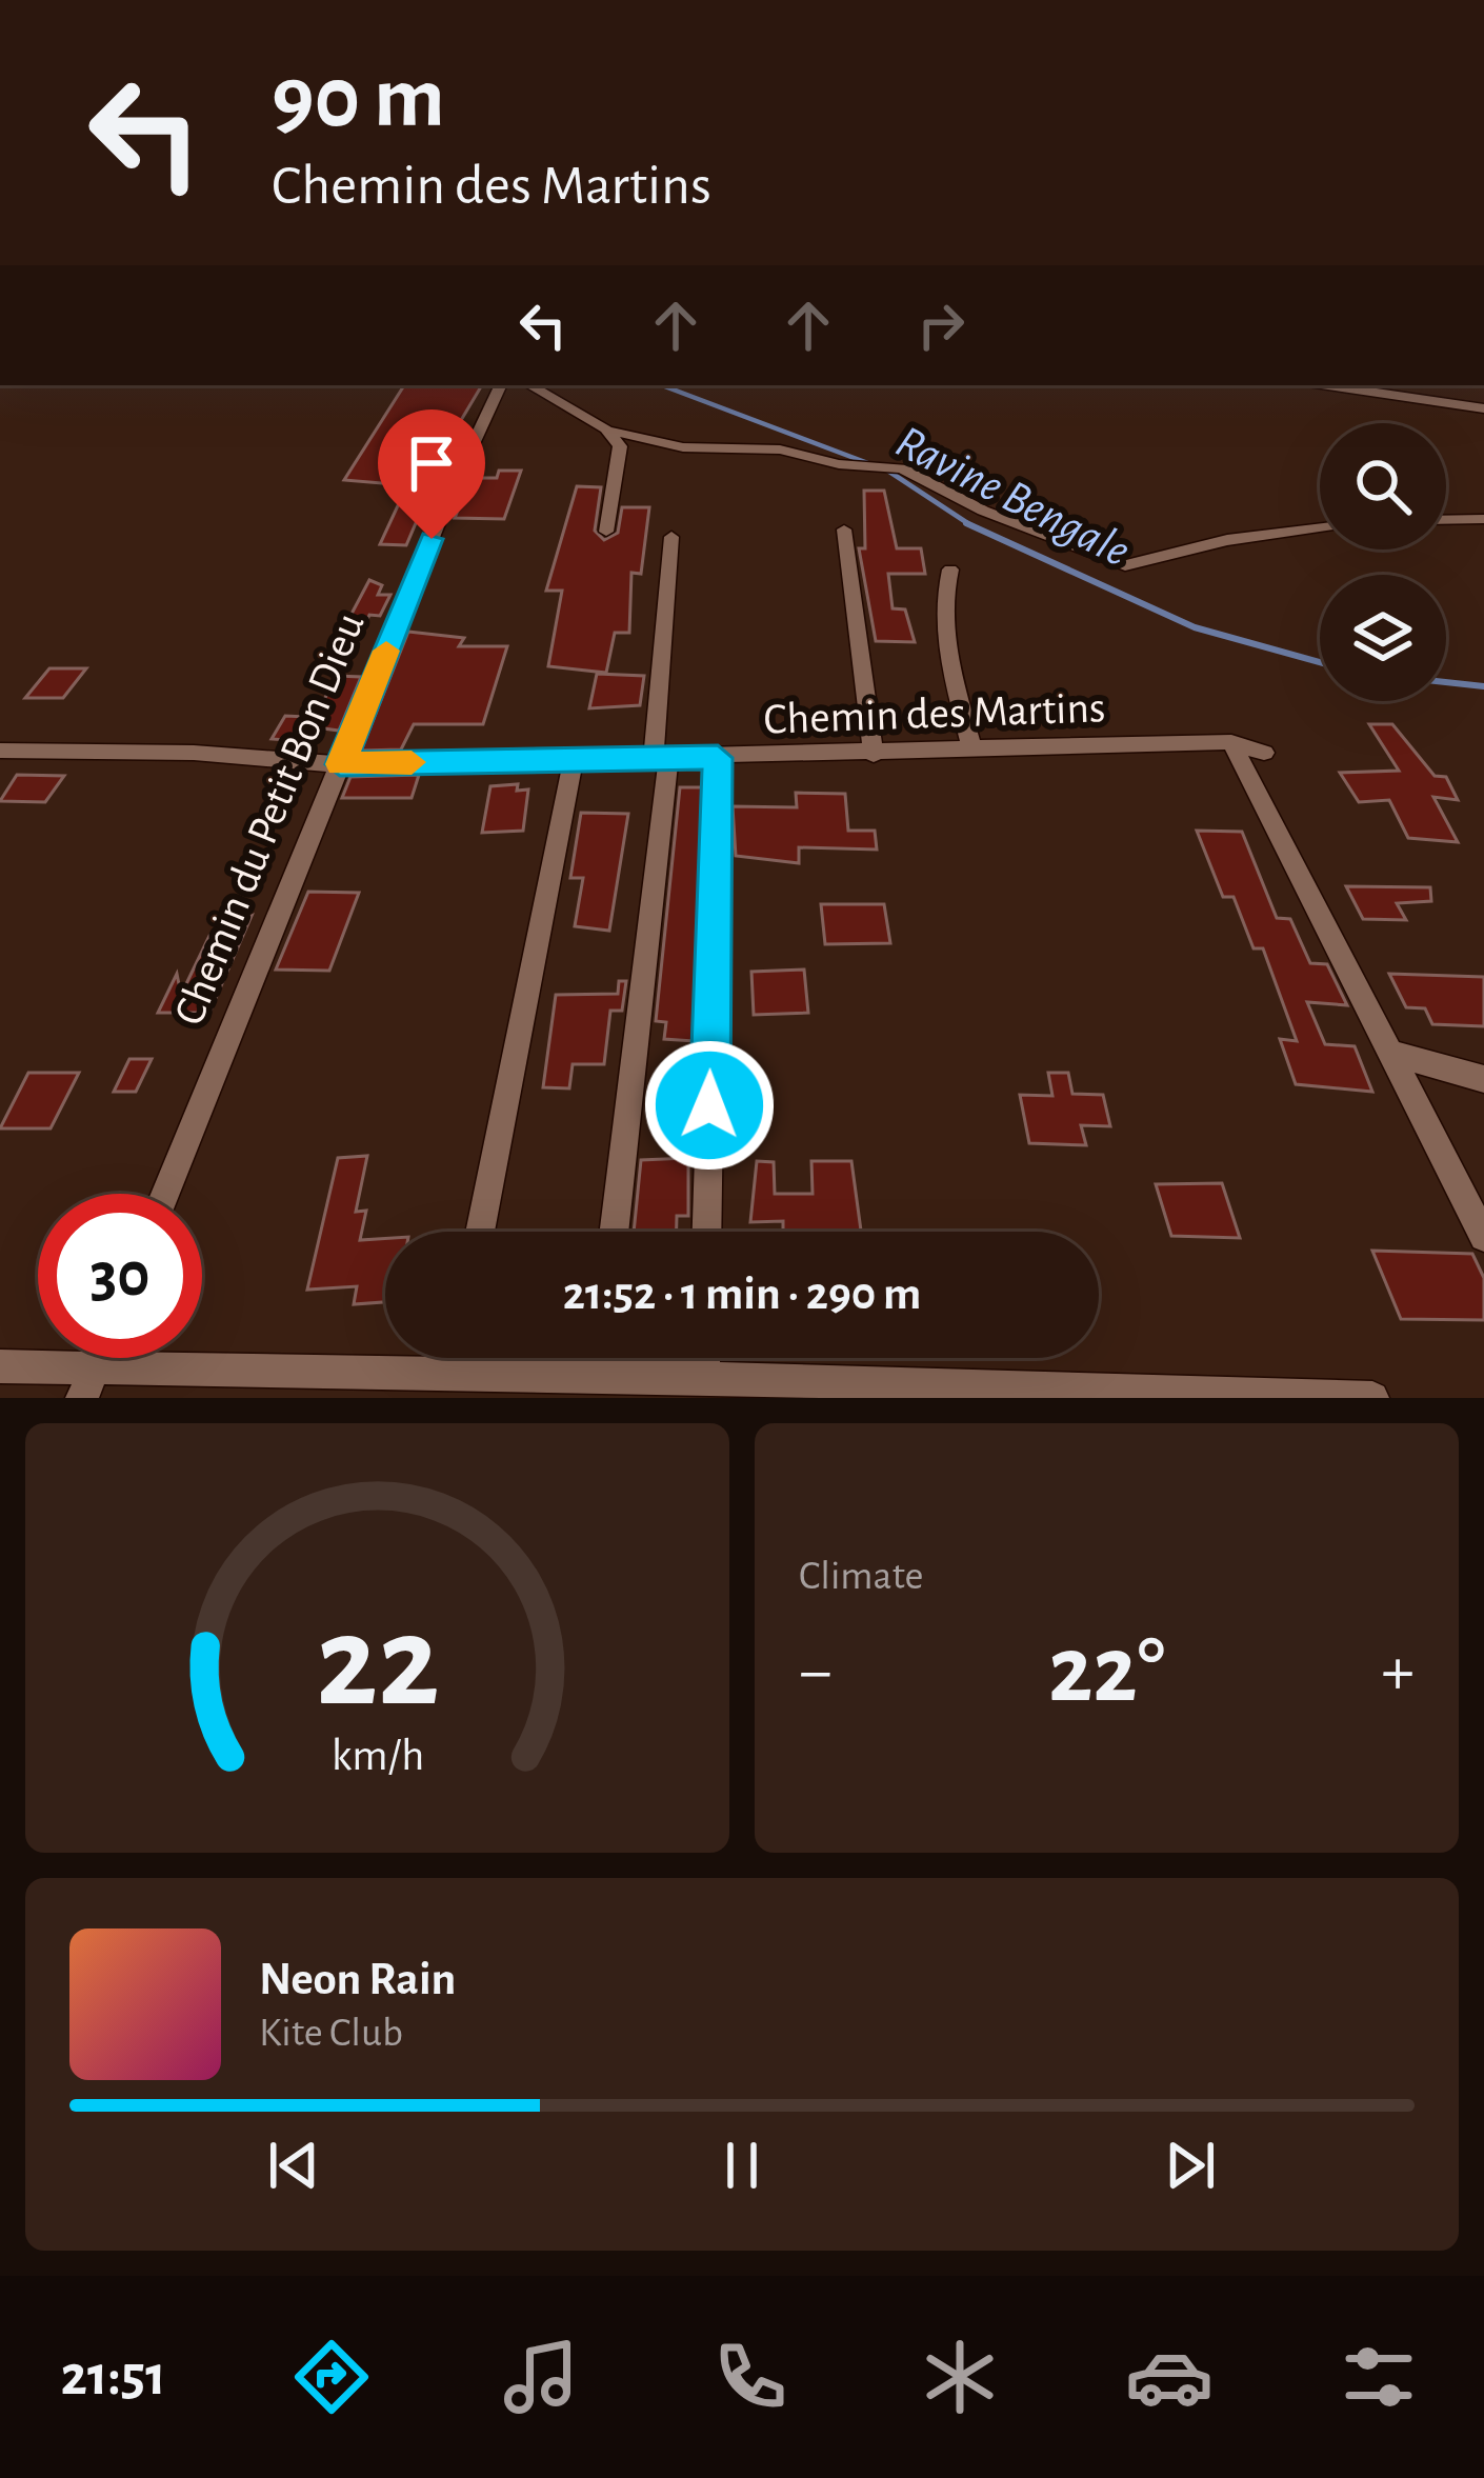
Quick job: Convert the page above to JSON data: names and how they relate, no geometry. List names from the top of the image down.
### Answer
{
  "streets": {
    "street": ["Chemin des Martins", "Chemin du Petit Bon Dieu"]
  },
  "crossings": [
    ["Chemin des Martins", "Chemin du Petit Bon Dieu"]
  ],
  "water": ["Ravine Bengale"],
  "page": {
    "turn": ["90 m", "Chemin des Martins"],
    "limit": "30",
    "trip": "21:52 · 1 min · 290 m",
    "tile": "Climate",
    "heat": ["−", "22°", "+"],
    "song": ["Neon Rain", "Kite Club"],
    "tabs": "21:51",
    "gauge": ["22", "km/h"]
  }
}
